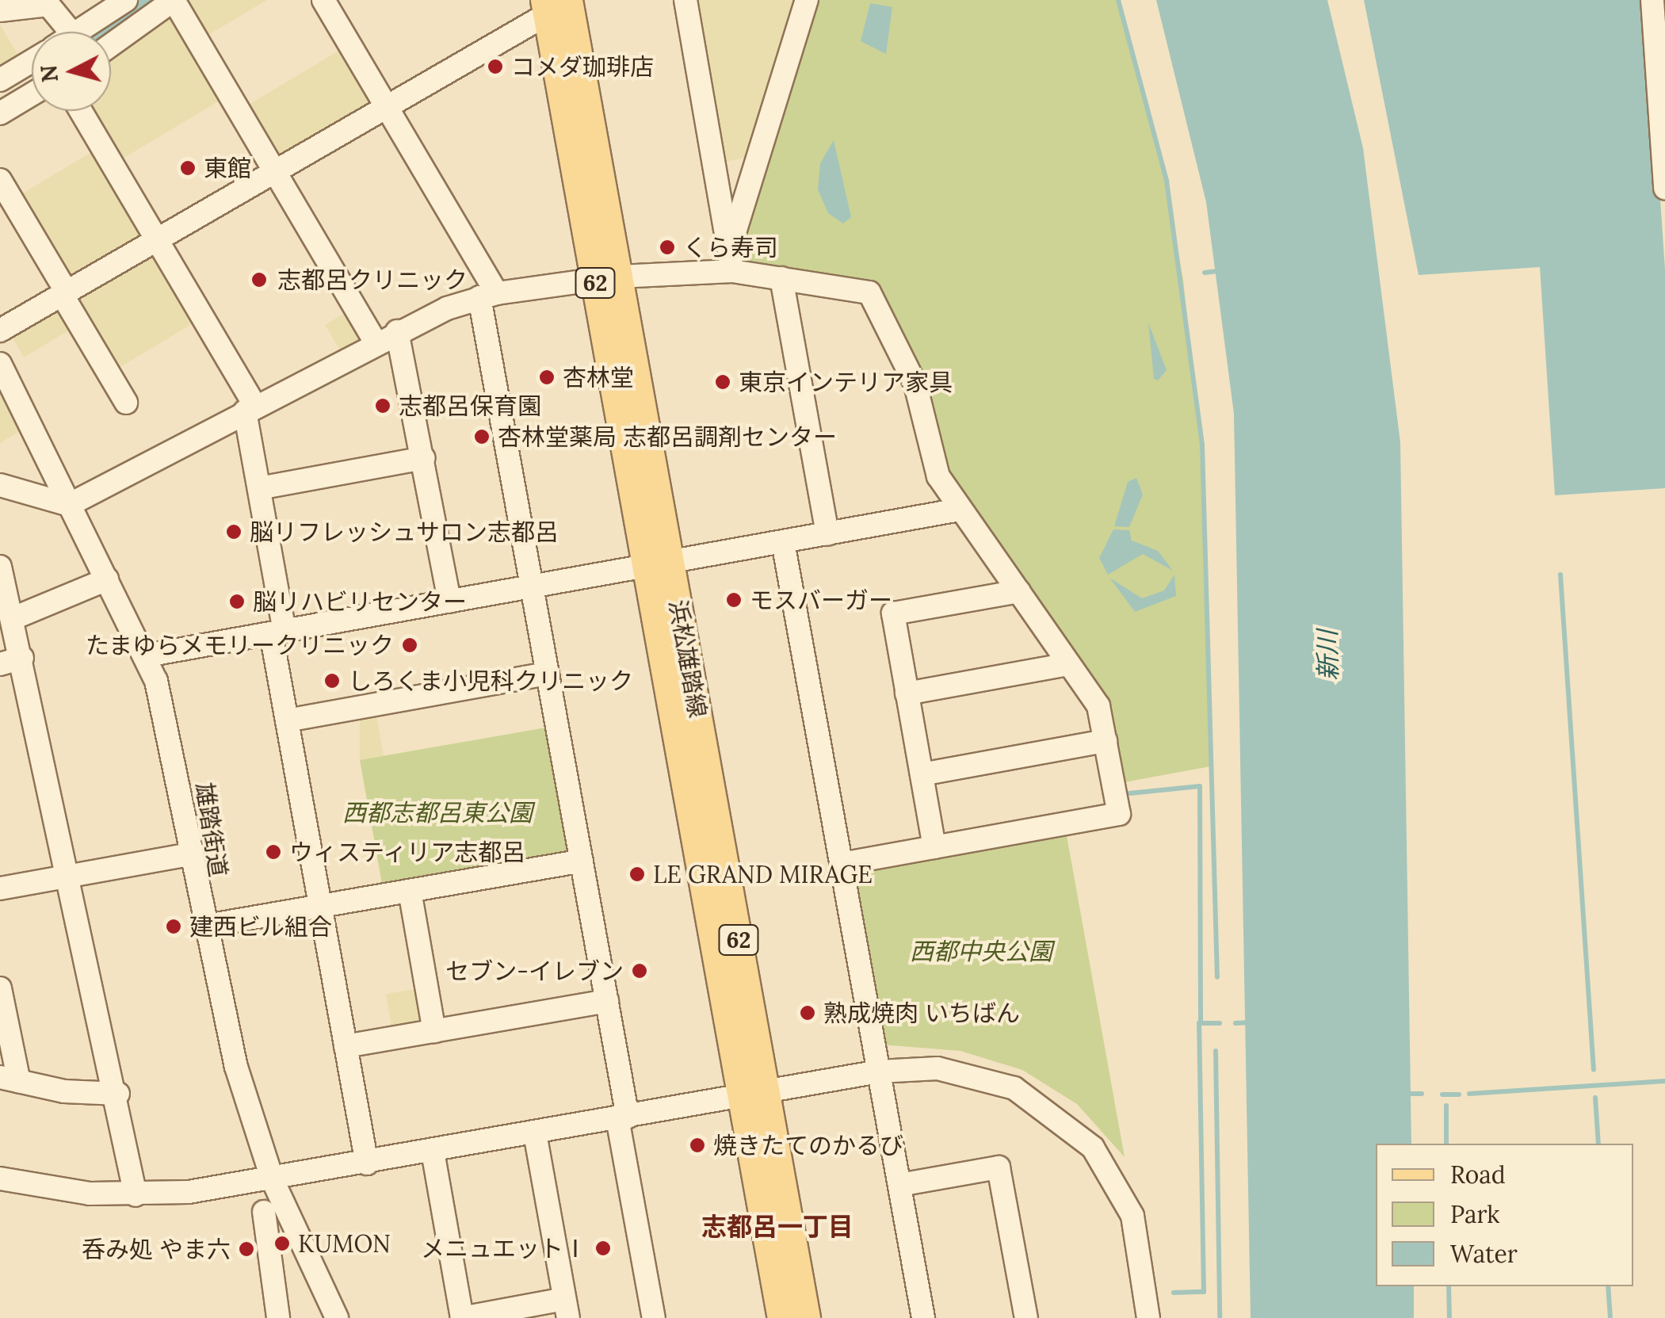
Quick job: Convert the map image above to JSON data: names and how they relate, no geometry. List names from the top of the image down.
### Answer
{
  "streets": {
    "main road": ["62", "浜松雄踏線"],
    "street": ["雄踏街道"]
  },
  "districts": ["志都呂一丁目"],
  "water": ["新川"],
  "parks": ["西都志都呂東公園", "西都中央公園"],
  "places": [
    "コメダ珈琲店",
    "東館",
    "くら寿司",
    "志都呂クリニック",
    "杏林堂",
    "東京インテリア家具",
    "志都呂保育園",
    "杏林堂薬局 志都呂調剤センター",
    "脳リフレッシュサロン志都呂",
    "モスバーガー",
    "脳リハビリセンター",
    "たまゆらメモリークリニック",
    "しろくま小児科クリニック",
    "ウィスティリア志都呂",
    "LE GRAND MIRAGE",
    "建西ビル組合",
    "セブン-イレブン",
    "熟成焼肉 いちばん",
    "焼きたてのかるび",
    "KUMON",
    "メニュエットⅠ",
    "呑み処 やま六"
  ],
  "legend": ["Road", "Park", "Water"],
  "north": "left"
}
